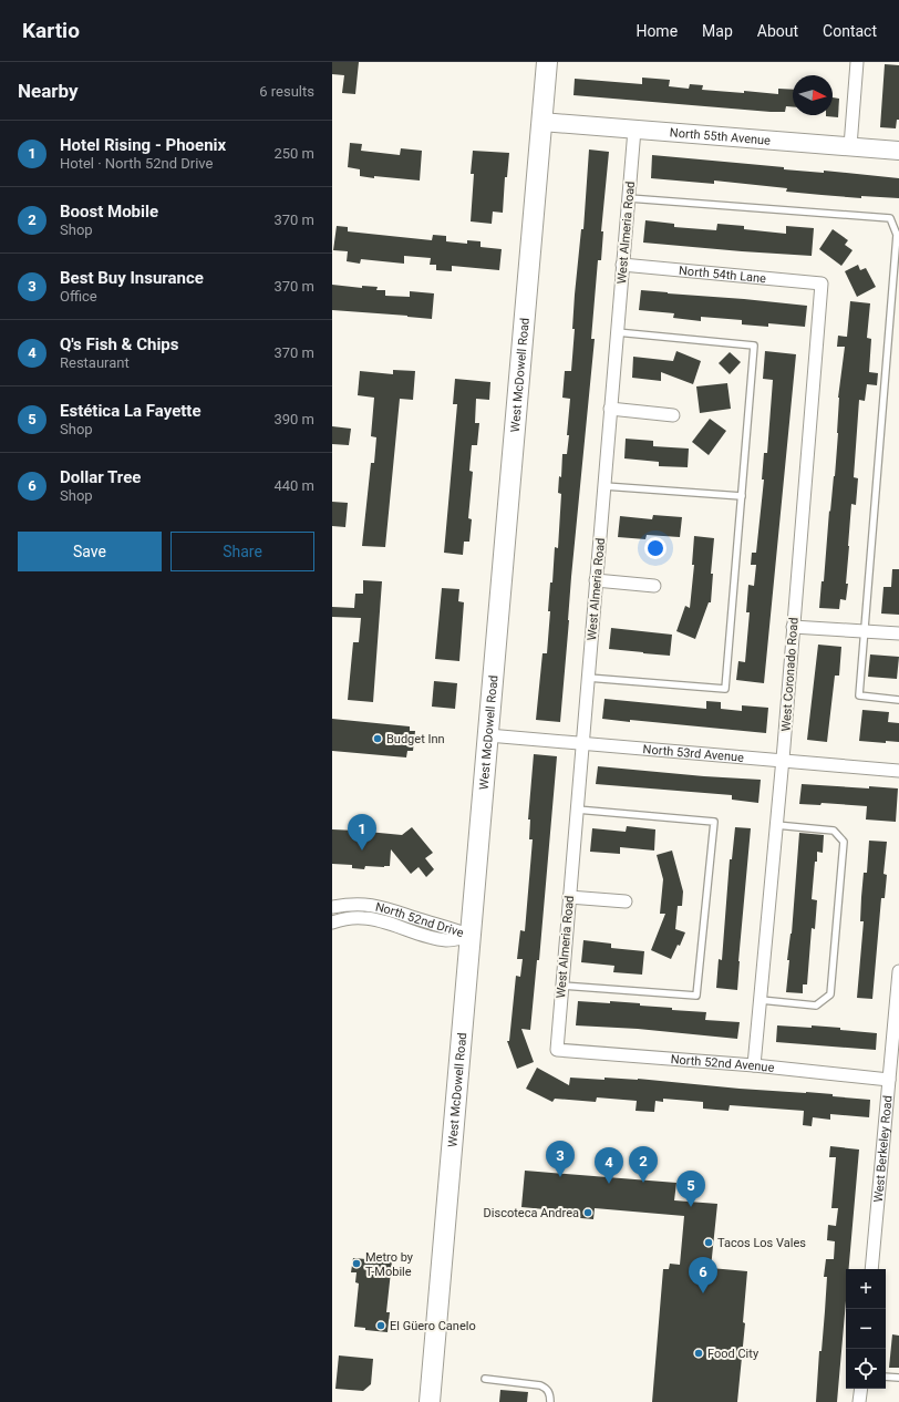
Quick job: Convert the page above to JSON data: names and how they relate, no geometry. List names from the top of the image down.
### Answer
{
  "streets": {
    "main road": ["West McDowell Road"],
    "street": [
      "North 55th Avenue",
      "West Almeria Road",
      "North 54th Lane",
      "West Coronado Road",
      "North 53rd Avenue",
      "North 52nd Drive",
      "North 52nd Avenue",
      "West Berkeley Road"
    ]
  },
  "crossings": [
    ["North 55th Avenue", "West Almeria Road"],
    ["North 55th Avenue", "West McDowell Road"],
    ["West Almeria Road", "North 54th Lane"],
    ["West Almeria Road", "North 53rd Avenue"],
    ["West Almeria Road", "North 52nd Avenue"],
    ["North 54th Lane", "West Coronado Road"],
    ["West McDowell Road", "North 53rd Avenue"],
    ["West McDowell Road", "North 52nd Drive"],
    ["West Coronado Road", "North 53rd Avenue"],
    ["West Coronado Road", "North 52nd Avenue"],
    ["North 52nd Avenue", "West Berkeley Road"]
  ],
  "places": [
    "Budget Inn",
    "Discoteca Andrea",
    "Tacos Los Vales",
    "Metro by T-Mobile",
    "El Güero Canelo",
    "Food City"
  ],
  "north": "right",
  "page": {
    "header": "Kartio",
    "nav": [
      "Home",
      "Map",
      "About",
      "Contact"
    ],
    "heading": ["Nearby", "6 results"],
    "list": [
      {
        "mark": "1",
        "name": "Hotel Rising - Phoenix",
        "note": "Hotel · North 52nd Drive",
        "value": "250 m"
      },
      {
        "mark": "2",
        "name": "Boost Mobile",
        "note": "Shop",
        "value": "370 m"
      },
      {
        "mark": "3",
        "name": "Best Buy Insurance",
        "note": "Office",
        "value": "370 m"
      },
      {
        "mark": "4",
        "name": "Q's Fish & Chips",
        "note": "Restaurant",
        "value": "370 m"
      },
      {
        "mark": "5",
        "name": "Estética La Fayette",
        "note": "Shop",
        "value": "390 m"
      },
      {
        "mark": "6",
        "name": "Dollar Tree",
        "note": "Shop",
        "value": "440 m"
      }
    ],
    "buttons": ["Save", "Share"],
    "pins": [
      "1",
      "3",
      "2",
      "4",
      "5",
      "6"
    ],
    "map_buttons": ["+", "−"]
  }
}
